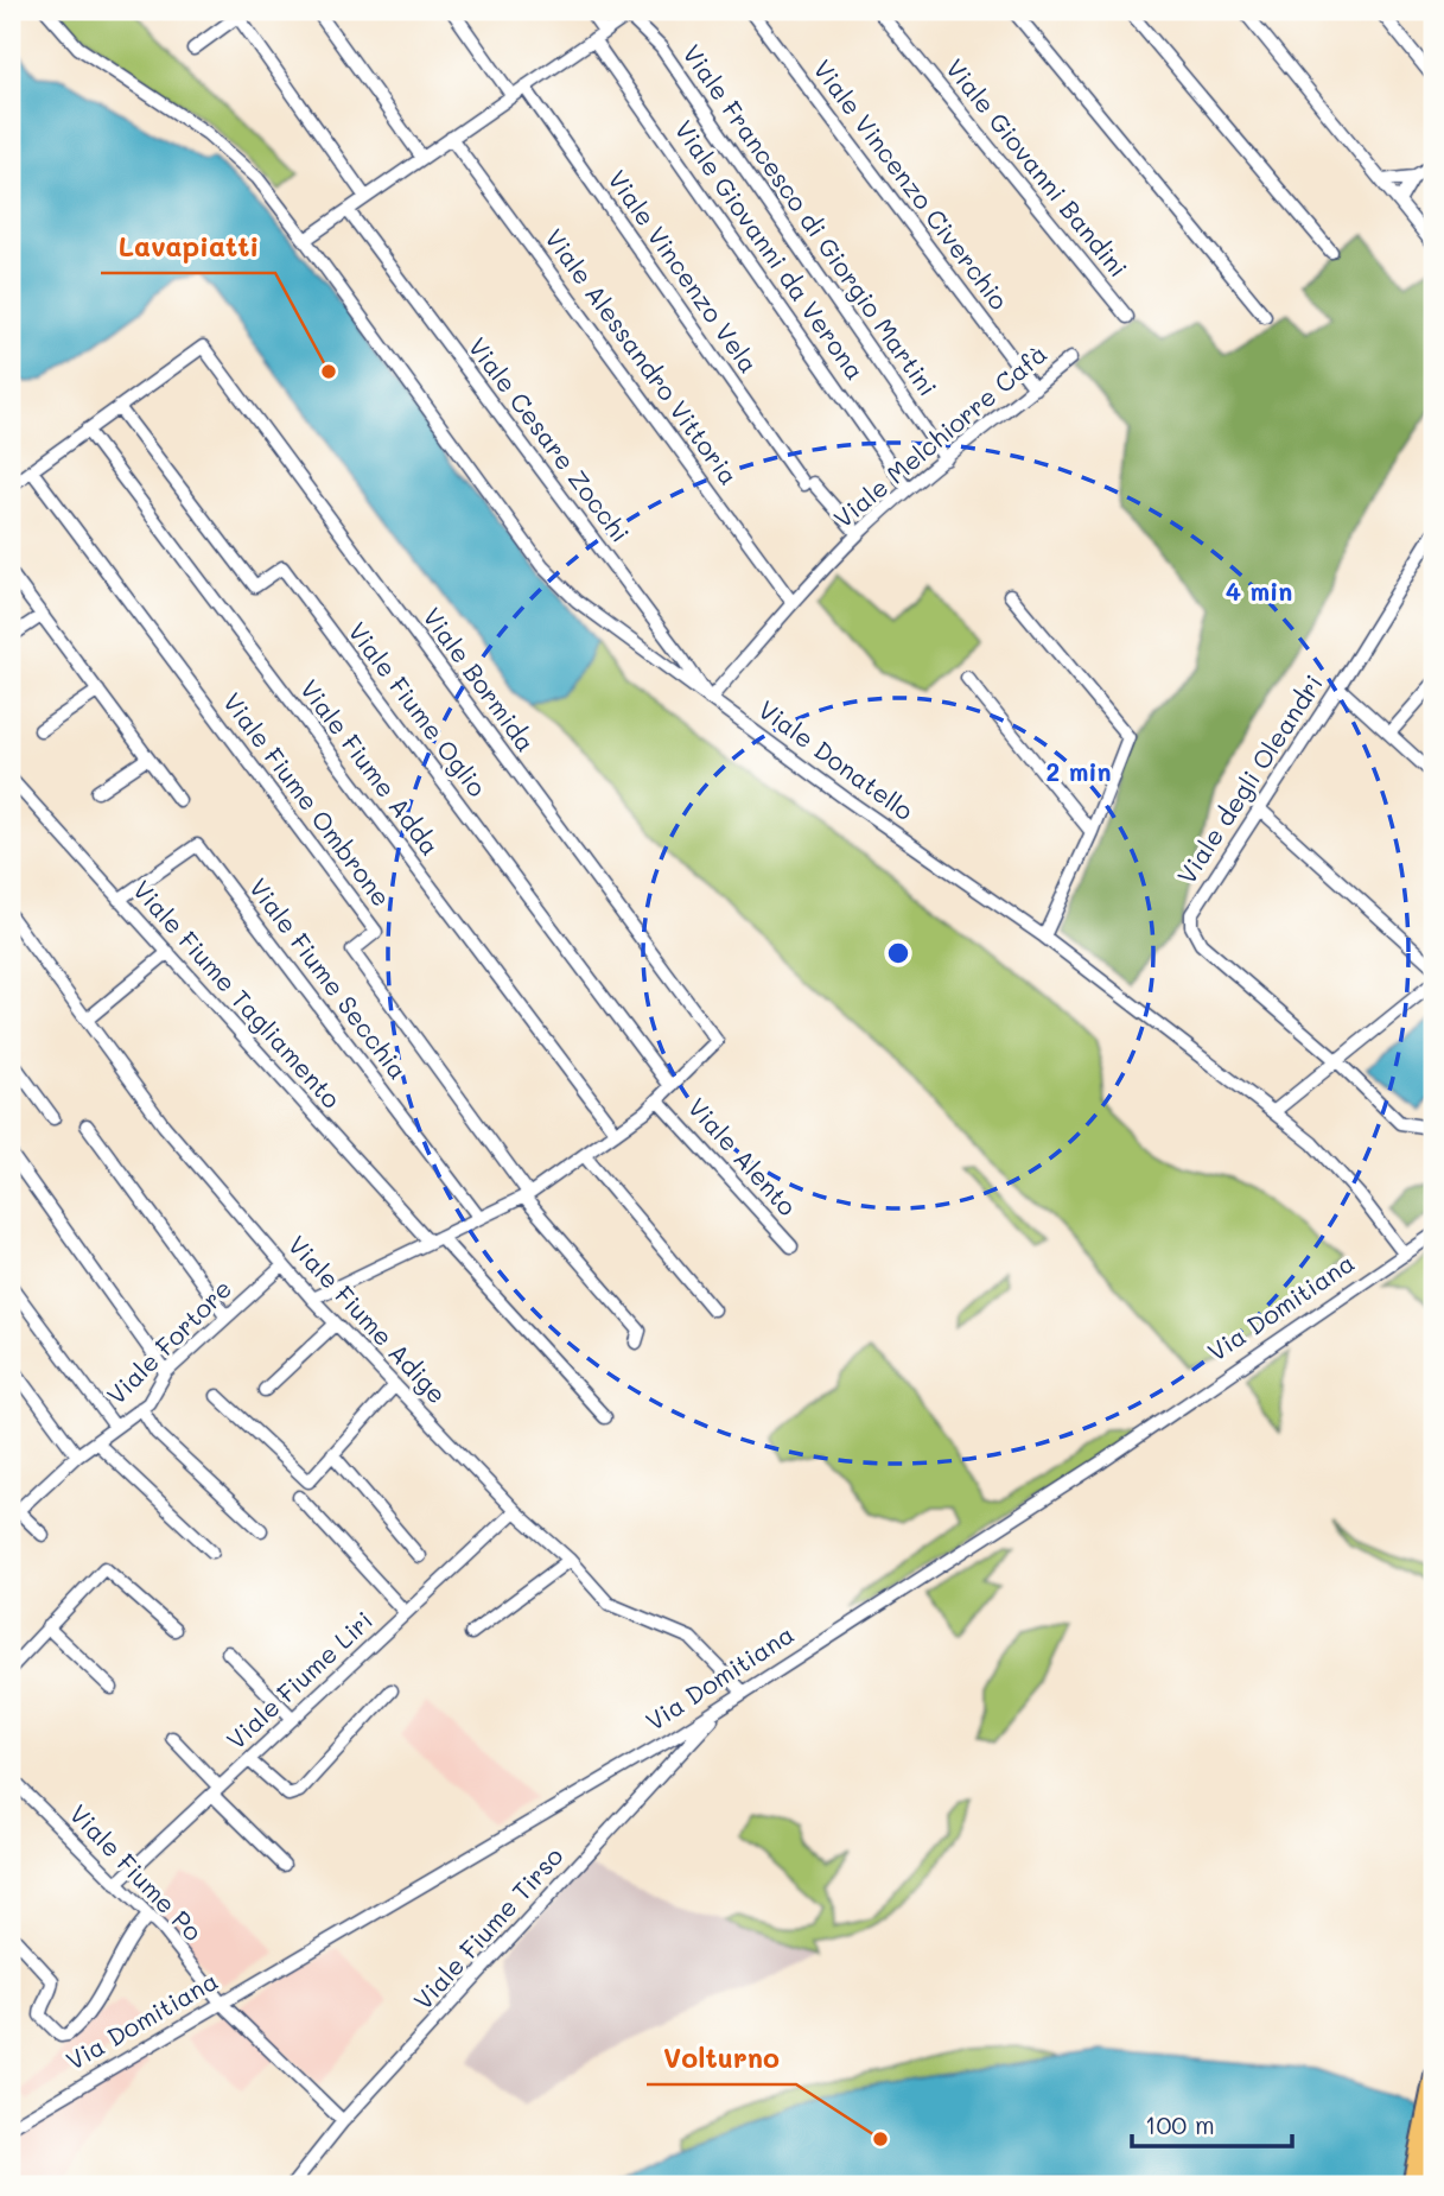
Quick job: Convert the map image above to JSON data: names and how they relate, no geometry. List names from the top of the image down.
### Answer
{
  "streets": {
    "street": [
      "Viale Giovanni Bandini",
      "Viale Vincenzo Civerchio",
      "Viale Francesco di Giorgio Martini",
      "Viale Giovanni da Verona",
      "Viale Vincenzo Vela",
      "Viale Alessandro Vittoria",
      "Viale Melchiorre Cafà",
      "Viale Cesare Zocchi",
      "Viale Bormida",
      "Viale Fiume Oglio",
      "Viale Donatello",
      "Viale Fiume Adda",
      "Viale degli Oleandri",
      "Viale Fiume Ombrone",
      "Viale Fiume Secchia",
      "Viale Fiume Tagliamento",
      "Viale Alento",
      "Via Domitiana",
      "Viale Fiume Adige",
      "Viale Fortore",
      "Viale Fiume Liri",
      "Viale Fiume Po",
      "Viale Fiume Tirso"
    ]
  },
  "crossings": [
    ["Viale Vincenzo Civerchio", "Viale Melchiorre Cafà"],
    ["Viale Francesco di Giorgio Martini", "Viale Melchiorre Cafà"],
    ["Viale Giovanni da Verona", "Viale Melchiorre Cafà"],
    ["Viale Vincenzo Vela", "Viale Melchiorre Cafà"],
    ["Viale Alessandro Vittoria", "Viale Melchiorre Cafà"],
    ["Viale Melchiorre Cafà", "Viale Cesare Zocchi"],
    ["Viale Melchiorre Cafà", "Viale Donatello"],
    ["Viale Cesare Zocchi", "Viale Donatello"],
    ["Viale Bormida", "Viale Fiume Oglio"],
    ["Viale Donatello", "Via Domitiana"],
    ["Viale Fiume Secchia", "Viale Fiume Tagliamento"],
    ["Via Domitiana", "Viale Fiume Adige"],
    ["Via Domitiana", "Viale Fiume Po"],
    ["Via Domitiana", "Viale Fiume Tirso"],
    ["Viale Fiume Adige", "Viale Fortore"],
    ["Viale Fiume Adige", "Viale Fiume Liri"],
    ["Viale Fiume Liri", "Viale Fiume Po"],
    ["Viale Fiume Po", "Viale Fiume Tirso"]
  ],
  "places": ["Lavapiatti", "Volturno"],
  "scale_bar": "100 m",
  "rings": ["4 min", "2 min"]
}
